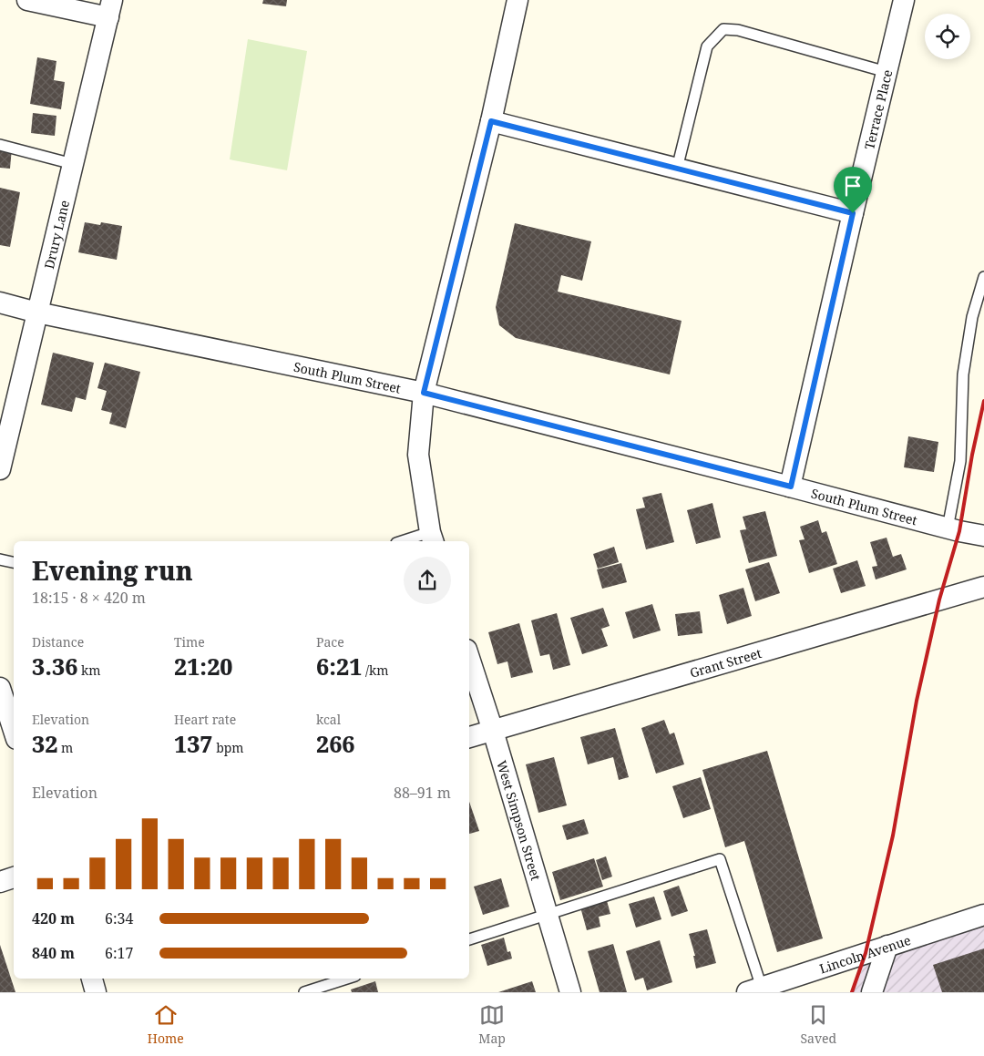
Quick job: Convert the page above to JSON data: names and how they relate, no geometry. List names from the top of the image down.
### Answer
{
  "streets": {
    "street": [
      "Terrace Place",
      "Drury Lane",
      "South Plum Street",
      "Grant Street",
      "West Simpson Street",
      "Lincoln Avenue"
    ]
  },
  "crossings": [
    ["Terrace Place", "South Plum Street"],
    ["Drury Lane", "South Plum Street"],
    ["Grant Street", "West Simpson Street"]
  ],
  "page": {
    "heading": ["Evening run", "18:15 · 8 × 420 m"],
    "stats": [
      ["Distance", "3.36 km"],
      ["Time", "21:20"],
      ["Pace", "6:21 /km"],
      ["Elevation", "32 m"],
      ["Heart rate", "137 bpm"],
      ["kcal", "266"]
    ],
    "chart": ["Elevation", "88–91 m"],
    "list": [
      {
        "name": "420 m",
        "note": "6:34"
      },
      {
        "name": "840 m",
        "note": "6:17"
      }
    ],
    "tabs": ["Home", "Map", "Saved"]
  }
}
